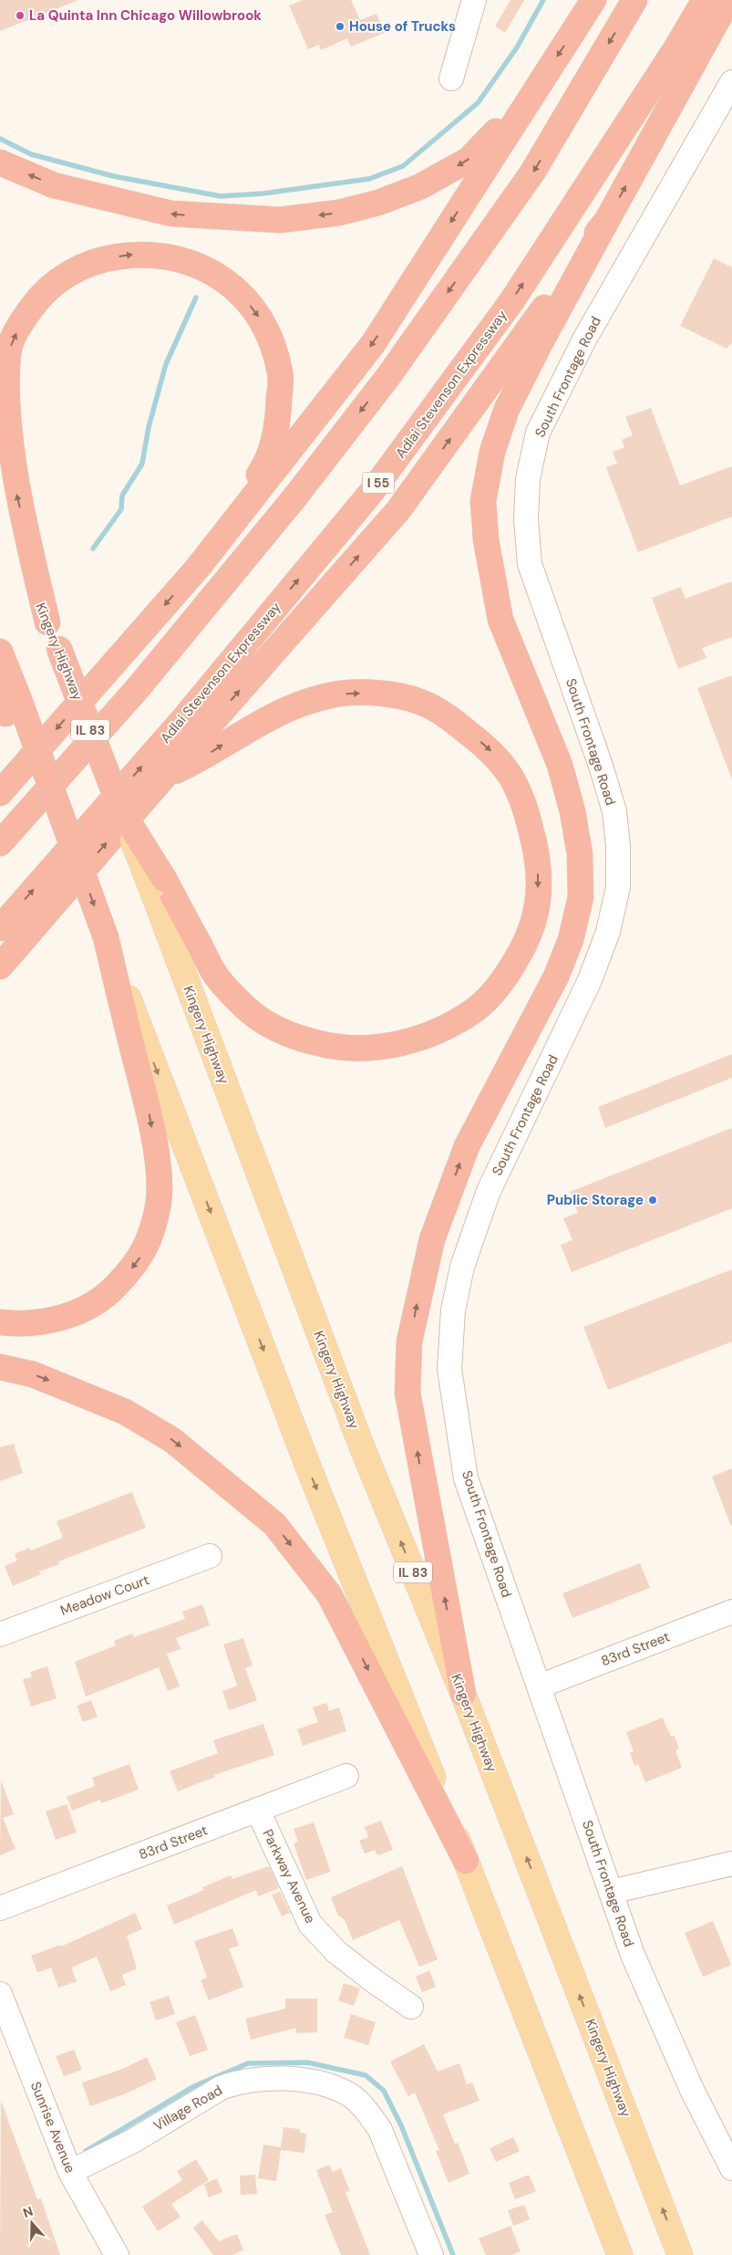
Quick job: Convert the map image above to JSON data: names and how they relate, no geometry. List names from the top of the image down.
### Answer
{
  "streets": {
    "highway": [
      "Adlai Stevenson Expressway",
      "I 55",
      "Kingery Highway",
      "IL 83"
    ],
    "street": [
      "South Frontage Road",
      "Meadow Court",
      "83rd Street",
      "Parkway Avenue",
      "Village Road",
      "Sunrise Avenue"
    ]
  },
  "crossings": [
    ["South Frontage Road", "83rd Street"],
    ["83rd Street", "Parkway Avenue"],
    ["Village Road", "Sunrise Avenue"]
  ],
  "places": ["La Quinta Inn Chicago Willowbrook", "House of Trucks", "Public Storage"],
  "north": "top"
}
